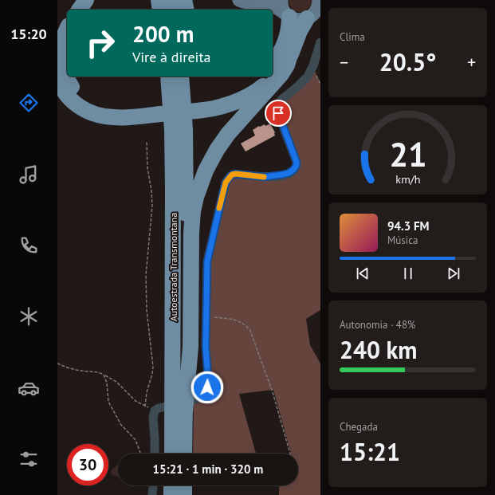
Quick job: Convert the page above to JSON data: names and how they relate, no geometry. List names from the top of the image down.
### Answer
{
  "streets": {
    "highway": ["Autoestrada Transmontana"]
  },
  "page": {
    "tabs": "15:20",
    "tile": [
      "Clima",
      ["Autonomia · 48%", "240 km"],
      ["Chegada", "15:21"]
    ],
    "turn": ["200 m", "Vire à direita"],
    "heat": ["−", "20.5°", "+"],
    "song": ["94.3 FM", "Música"],
    "limit": "30",
    "trip": "15:21 · 1 min · 320 m",
    "gauge": ["21", "km/h"]
  }
}
